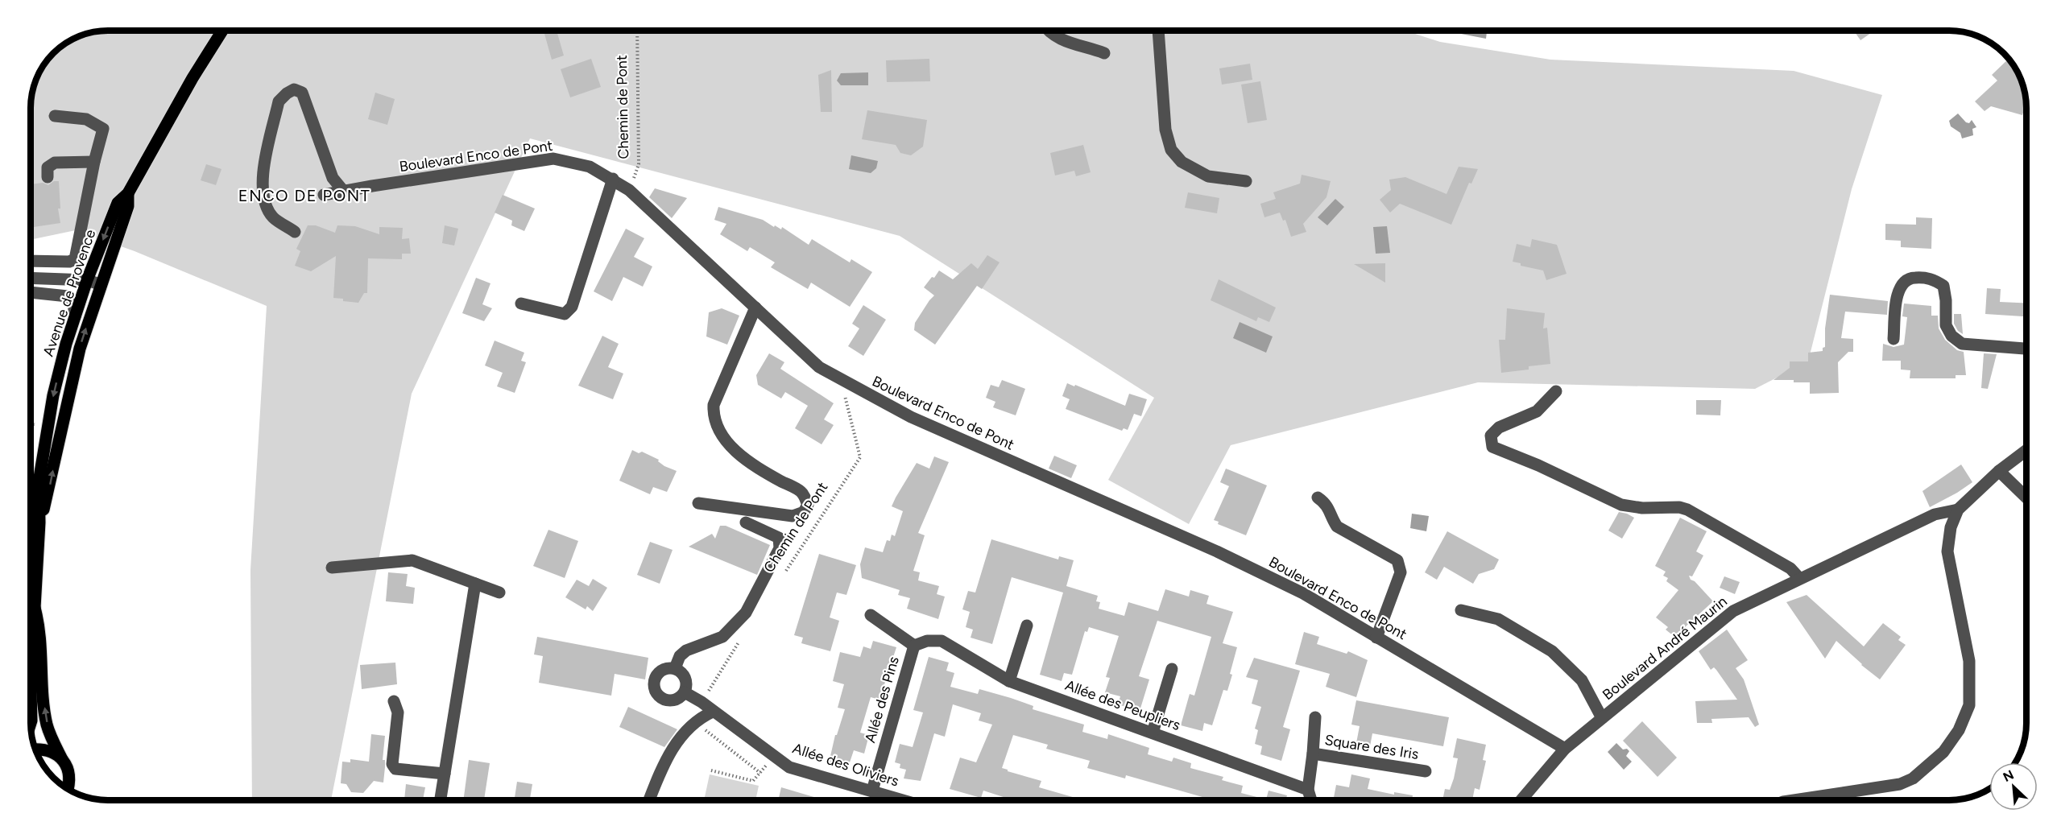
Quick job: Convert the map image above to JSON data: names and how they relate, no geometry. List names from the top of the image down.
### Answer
{
  "streets": {
    "main road": ["Avenue de Provence"],
    "street": [
      "Boulevard Enco de Pont",
      "Boulevard André Maurin",
      "Allée des Pins",
      "Allée des Peupliers",
      "Square des Iris",
      "Allée des Oliviers"
    ],
    "path": ["Chemin de Pont"]
  },
  "crossings": [
    ["Chemin de Pont", "Boulevard Enco de Pont"],
    ["Boulevard Enco de Pont", "Boulevard André Maurin"],
    ["Allée des Pins", "Allée des Peupliers"],
    ["Allée des Pins", "Allée des Oliviers"]
  ],
  "districts": ["ENCO DE PONT"],
  "north": "top left"
}
